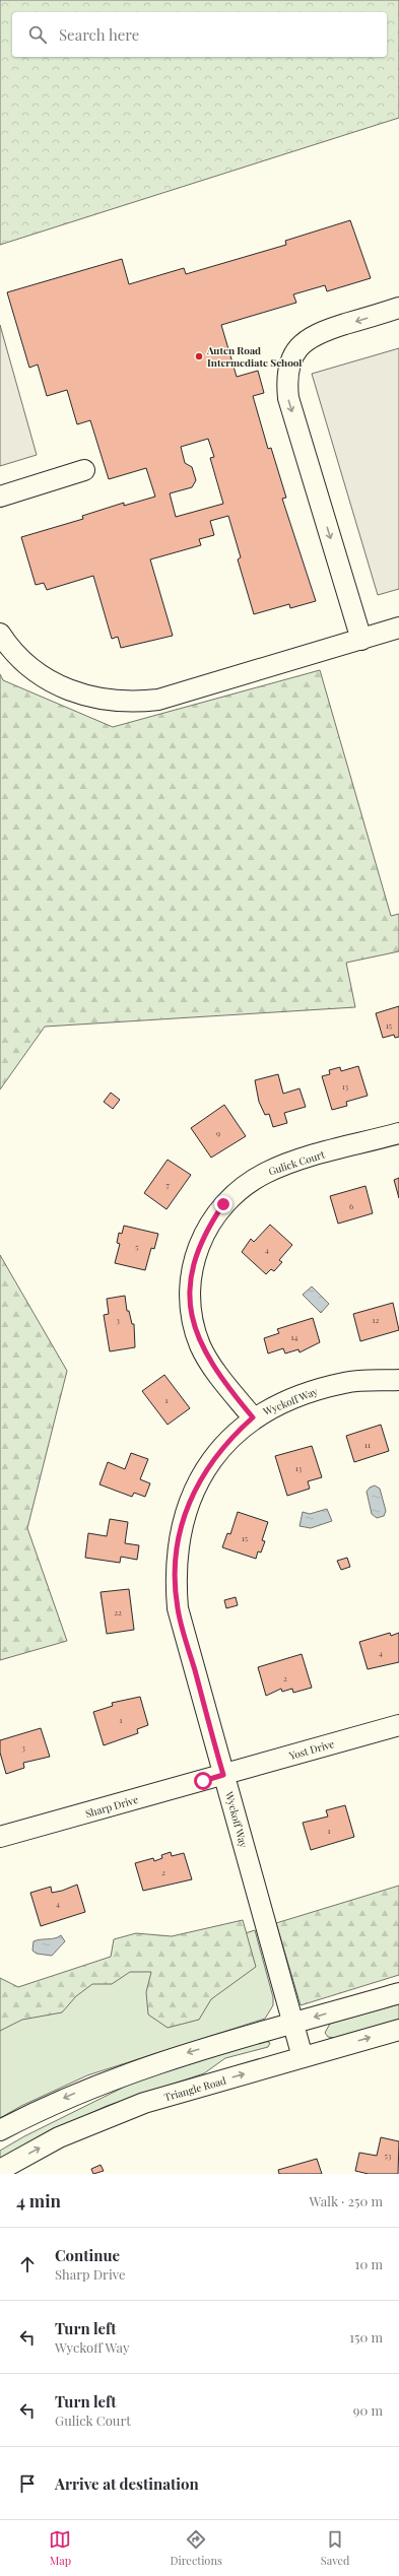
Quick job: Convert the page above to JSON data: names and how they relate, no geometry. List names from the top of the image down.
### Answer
{
  "streets": {
    "street": [
      "Gulick Court",
      "Wyckoff Way",
      "Yost Drive",
      "Sharp Drive",
      "Triangle Road"
    ]
  },
  "crossings": [
    ["Gulick Court", "Wyckoff Way"],
    ["Wyckoff Way", "Yost Drive"],
    ["Wyckoff Way", "Sharp Drive"],
    ["Wyckoff Way", "Triangle Road"],
    ["Yost Drive", "Sharp Drive"]
  ],
  "places": ["Auten Road Intermediate School"],
  "house_numbers": [
    "15",
    "13",
    "9",
    "7",
    "6",
    "5",
    "4",
    "3",
    "12",
    "14",
    "1",
    "11",
    "13",
    "15",
    "22",
    "4",
    "2",
    "1",
    "3",
    "1",
    "2",
    "4",
    "53"
  ],
  "page": {
    "search": "Search here",
    "heading": ["4 min", "Walk · 250 m"],
    "list": [
      ["Continue", "Sharp Drive", "10 m"],
      ["Turn left", "Wyckoff Way", "150 m"],
      ["Turn left", "Gulick Court", "90 m"],
      "Arrive at destination"
    ],
    "nav": ["Map", "Directions", "Saved"]
  }
}
